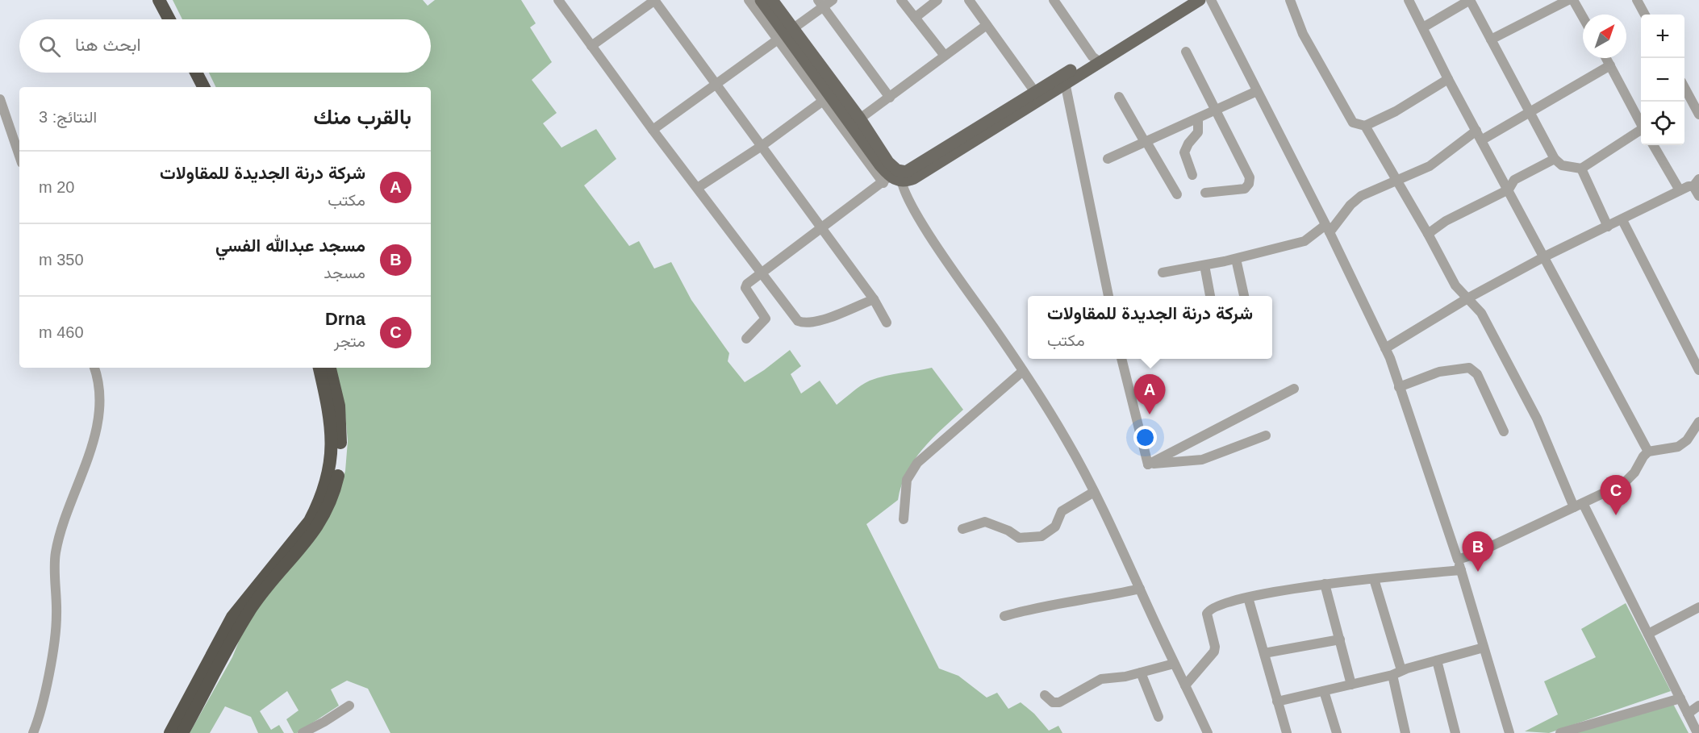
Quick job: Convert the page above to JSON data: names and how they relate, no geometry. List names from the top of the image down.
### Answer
{
  "north": "top right",
  "page": {
    "map_buttons": ["+", "−"],
    "search": "ابحث هنا",
    "heading": ["بالقرب منك", "النتائج: 3"],
    "list": [
      {
        "mark": "A",
        "name": "شركة درنة الجديدة للمقاولات",
        "note": "مكتب",
        "value": "20 m"
      },
      {
        "mark": "B",
        "name": "مسجد عبدالله الفسي",
        "note": "مسجد",
        "value": "350 m"
      },
      {
        "mark": "C",
        "name": "Drna",
        "note": "متجر",
        "value": "460 m"
      }
    ],
    "popup": ["شركة درنة الجديدة للمقاولات", "مكتب"],
    "pins": ["A", "C", "B"]
  }
}
